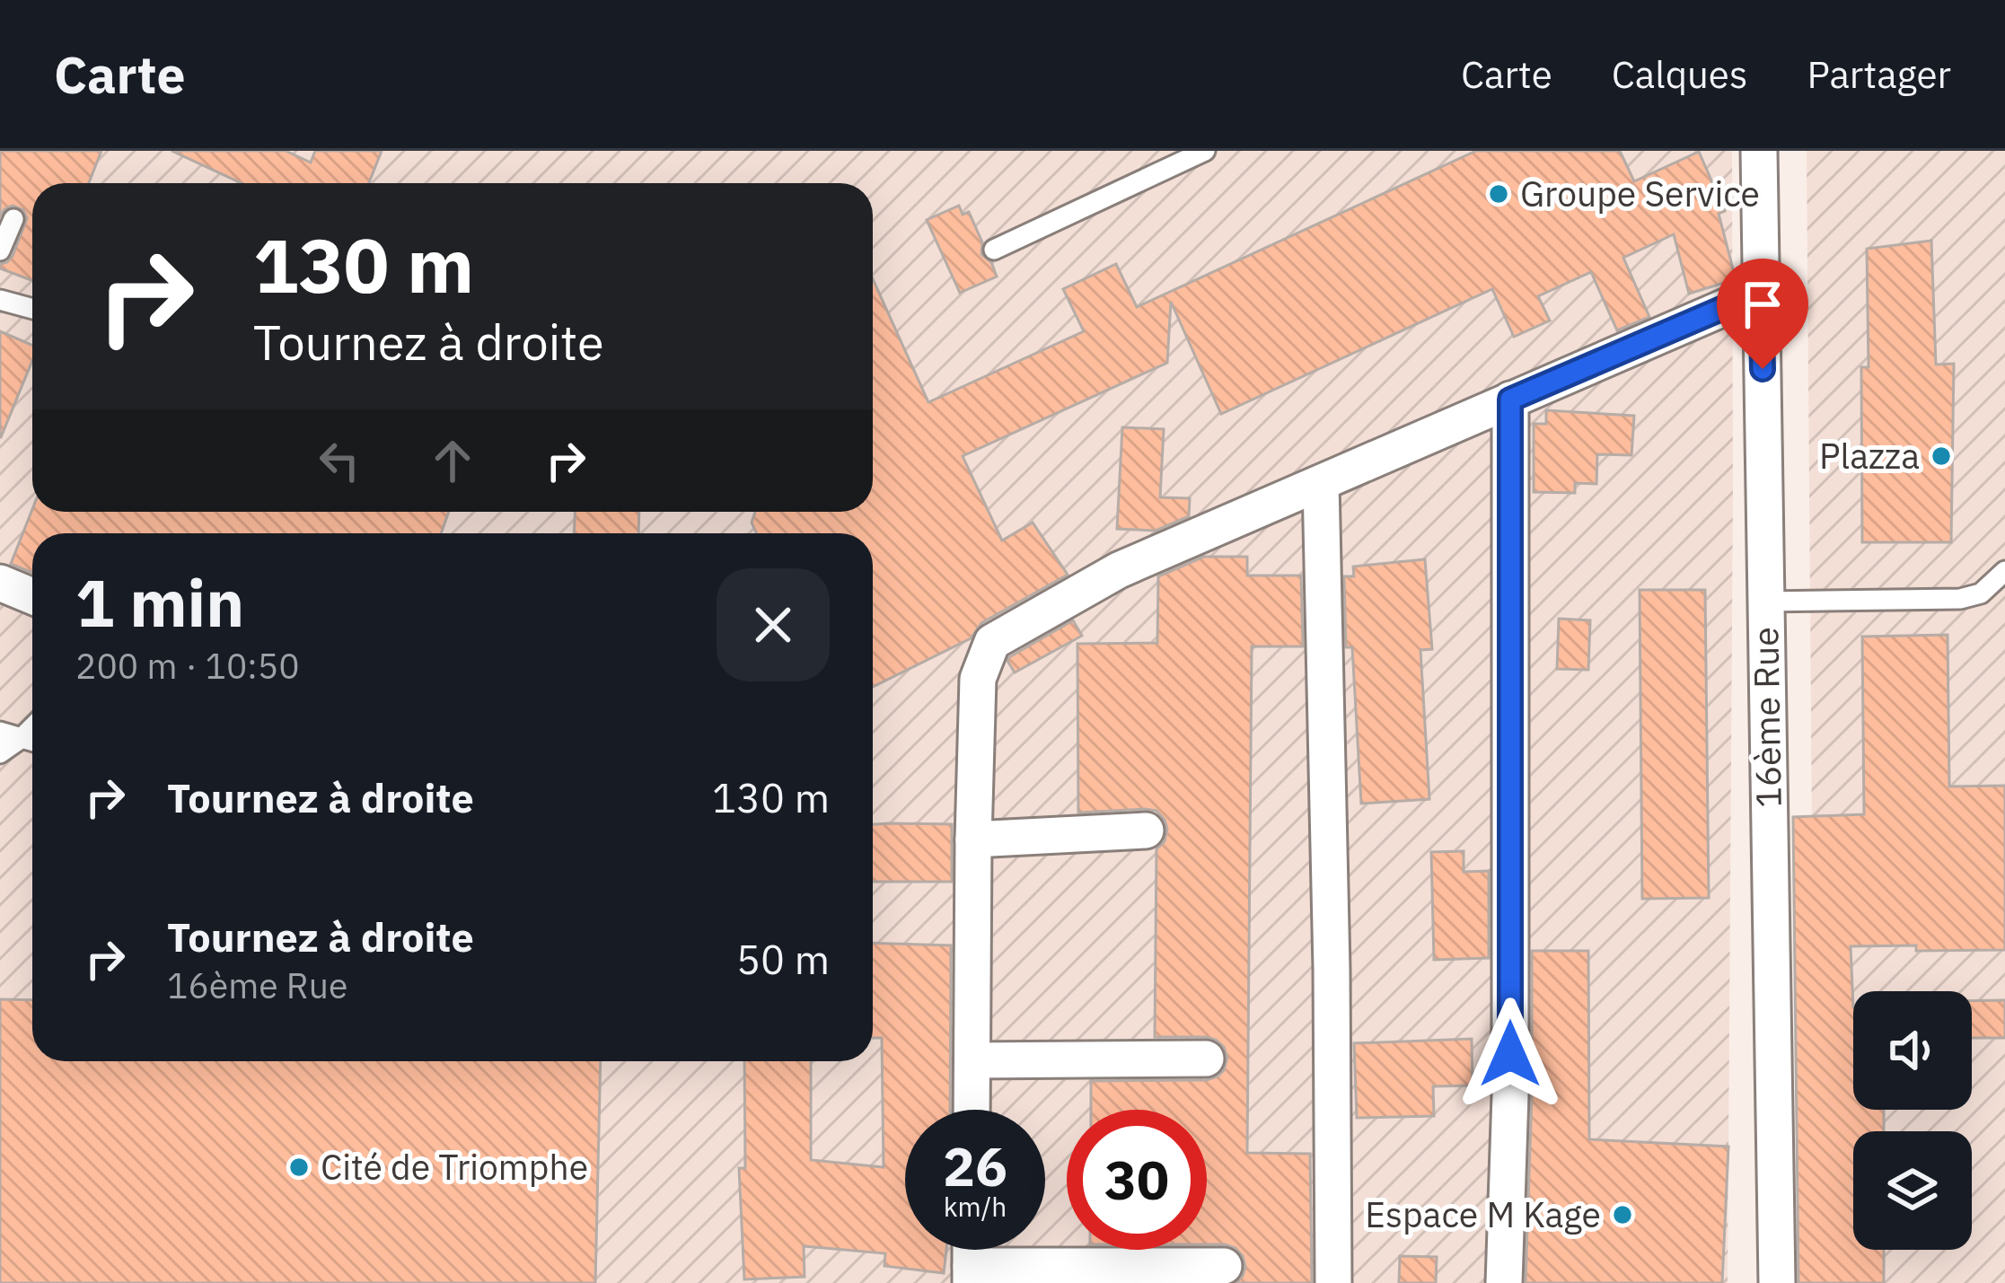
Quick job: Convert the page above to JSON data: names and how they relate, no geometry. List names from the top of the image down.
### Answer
{
  "streets": {
    "street": ["16ème Rue"]
  },
  "places": [
    "Groupe Service",
    "Plazza",
    "Cité de Triomphe",
    "Espace M Kage"
  ],
  "page": {
    "header": "Carte",
    "nav": ["Carte", "Calques", "Partager"],
    "turn": ["130 m", "Tournez à droite"],
    "heading": ["1 min", "200 m · 10:50"],
    "list": [
      {
        "name": "Tournez à droite",
        "value": "130 m"
      },
      {
        "name": "Tournez à droite",
        "note": "16ème Rue",
        "value": "50 m"
      }
    ],
    "speed": "26 km/h",
    "limit": "30"
  }
}
